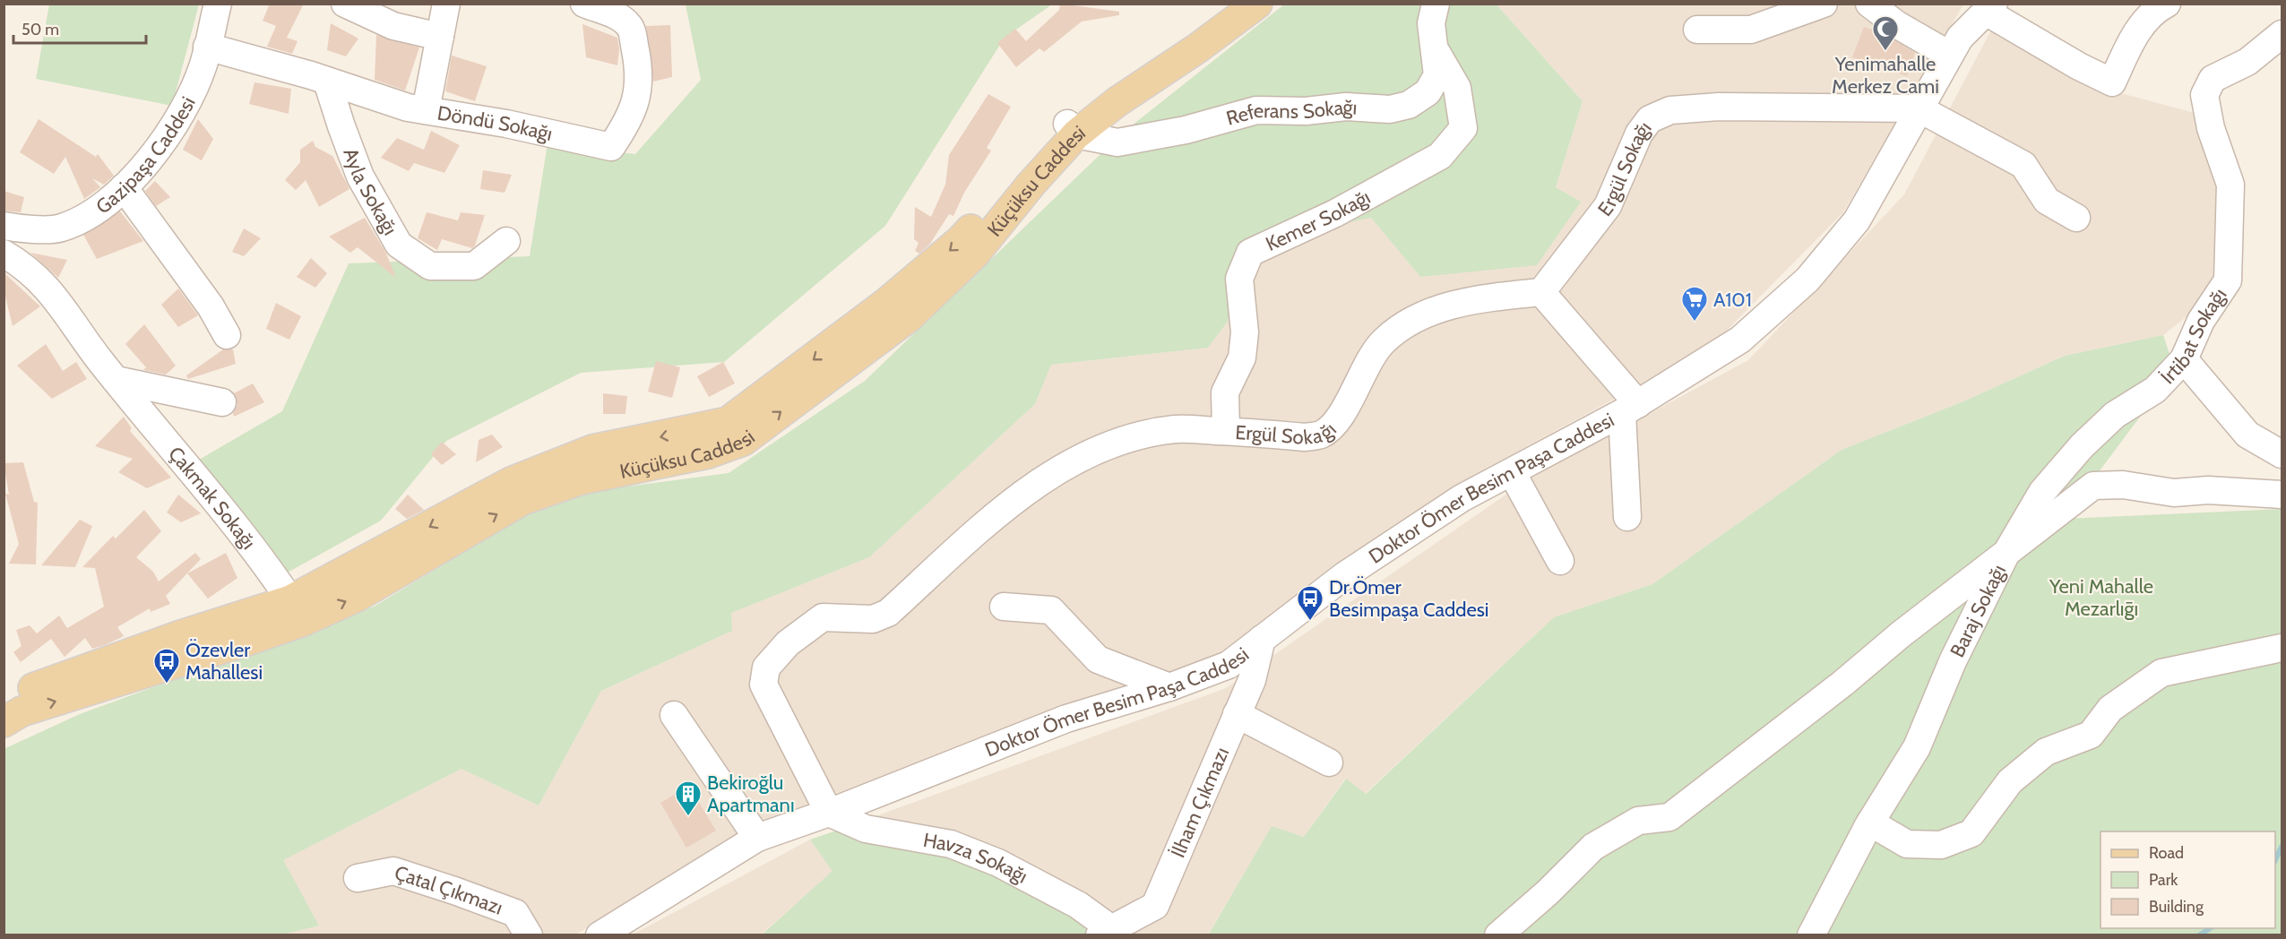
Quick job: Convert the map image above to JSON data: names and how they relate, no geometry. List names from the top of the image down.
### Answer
{
  "streets": {
    "main road": ["Küçüksu Caddesi"],
    "street": [
      "Referans Sokağı",
      "Döndü Sokağı",
      "Gazipaşa Caddesi",
      "Ergül Sokağı",
      "Ayla Sokağı",
      "Kemer Sokağı",
      "İrtibat Sokağı",
      "Doktor Ömer Besim Paşa Caddesi",
      "Çakmak Sokağı",
      "Baraj Sokağı",
      "İlham Çıkmazı",
      "Havza Sokağı",
      "Çatal Çıkmazı"
    ]
  },
  "crossings": [
    ["Referans Sokağı", "Küçüksu Caddesi"],
    ["Referans Sokağı", "Kemer Sokağı"],
    ["Döndü Sokağı", "Gazipaşa Caddesi"],
    ["Döndü Sokağı", "Ayla Sokağı"],
    ["Ergül Sokağı", "Kemer Sokağı"],
    ["Ergül Sokağı", "Doktor Ömer Besim Paşa Caddesi"],
    ["Ergül Sokağı", "Havza Sokağı"],
    ["Küçüksu Caddesi", "Çakmak Sokağı"],
    ["İrtibat Sokağı", "Baraj Sokağı"],
    ["Doktor Ömer Besim Paşa Caddesi", "İlham Çıkmazı"],
    ["Doktor Ömer Besim Paşa Caddesi", "Havza Sokağı"],
    ["İlham Çıkmazı", "Havza Sokağı"]
  ],
  "parks": ["Yeni Mahalle Mezarlıḡı"],
  "places": {
    "mosque": ["Yenimahalle Merkez Cami"],
    "supermarket": ["A101"],
    "bus stop": ["Dr.Ömer Besimpaşa Caddesi", "Özevler Mahallesi"],
    "building": ["Bekiroğlu Apartmanı"]
  },
  "legend": ["Road", "Park", "Building"],
  "scale_bar": "50 m"
}
